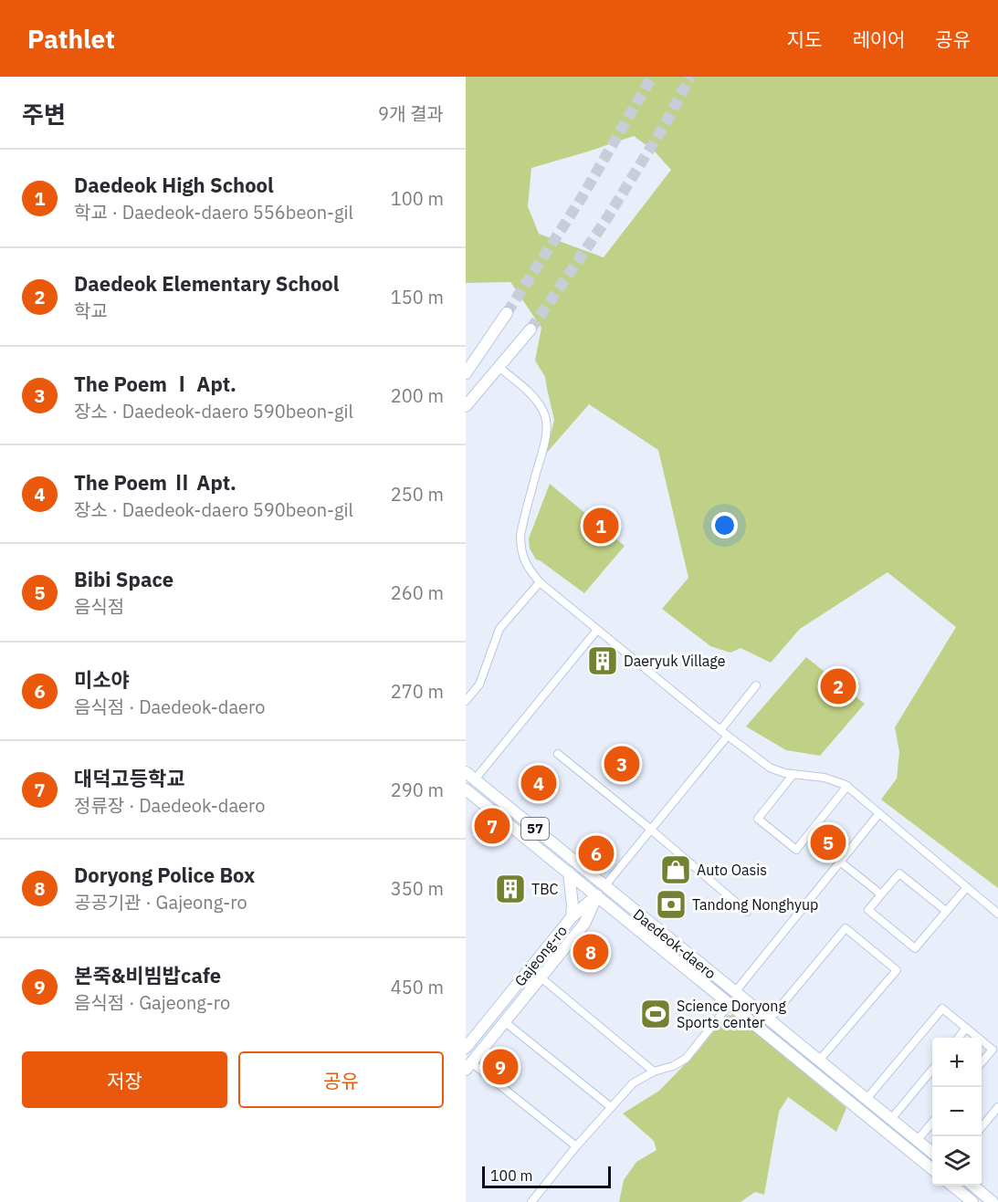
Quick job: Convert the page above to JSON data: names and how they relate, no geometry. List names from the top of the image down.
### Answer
{
  "streets": {
    "main road": ["57", "Daedeok-daero", "Gajeong-ro"]
  },
  "crossings": [
    ["Daedeok-daero", "Gajeong-ro"]
  ],
  "places": {
    "building": ["Daeryuk Village", "TBC"],
    "shop": ["Auto Oasis"],
    "bank": ["Tandong Nonghyup"],
    "sports": ["Science Doryong Sports center"]
  },
  "scale_bar": "100 m",
  "page": {
    "header": "Pathlet",
    "nav": ["지도", "레이어", "공유"],
    "heading": ["주변", "9개 결과"],
    "list": [
      {
        "mark": "1",
        "name": "Daedeok High School",
        "note": "학교 · Daedeok-daero 556beon-gil",
        "value": "100 m"
      },
      {
        "mark": "2",
        "name": "Daedeok Elementary School",
        "note": "학교",
        "value": "150 m"
      },
      {
        "mark": "3",
        "name": "The Poem Ⅰ Apt.",
        "note": "장소 · Daedeok-daero 590beon-gil",
        "value": "200 m"
      },
      {
        "mark": "4",
        "name": "The Poem Ⅱ Apt.",
        "note": "장소 · Daedeok-daero 590beon-gil",
        "value": "250 m"
      },
      {
        "mark": "5",
        "name": "Bibi Space",
        "note": "음식점",
        "value": "260 m"
      },
      {
        "mark": "6",
        "name": "미소야",
        "note": "음식점 · Daedeok-daero",
        "value": "270 m"
      },
      {
        "mark": "7",
        "name": "대덕고등학교",
        "note": "정류장 · Daedeok-daero",
        "value": "290 m"
      },
      {
        "mark": "8",
        "name": "Doryong Police Box",
        "note": "공공기관 · Gajeong-ro",
        "value": "350 m"
      },
      {
        "mark": "9",
        "name": "본죽&비빔밥cafe",
        "note": "음식점 · Gajeong-ro",
        "value": "450 m"
      }
    ],
    "pins": [
      "1",
      "2",
      "3",
      "4",
      "7",
      "5",
      "6",
      "8",
      "9"
    ],
    "buttons": ["저장", "공유"],
    "map_buttons": ["+", "−"],
    "scale": "100 m"
  }
}
